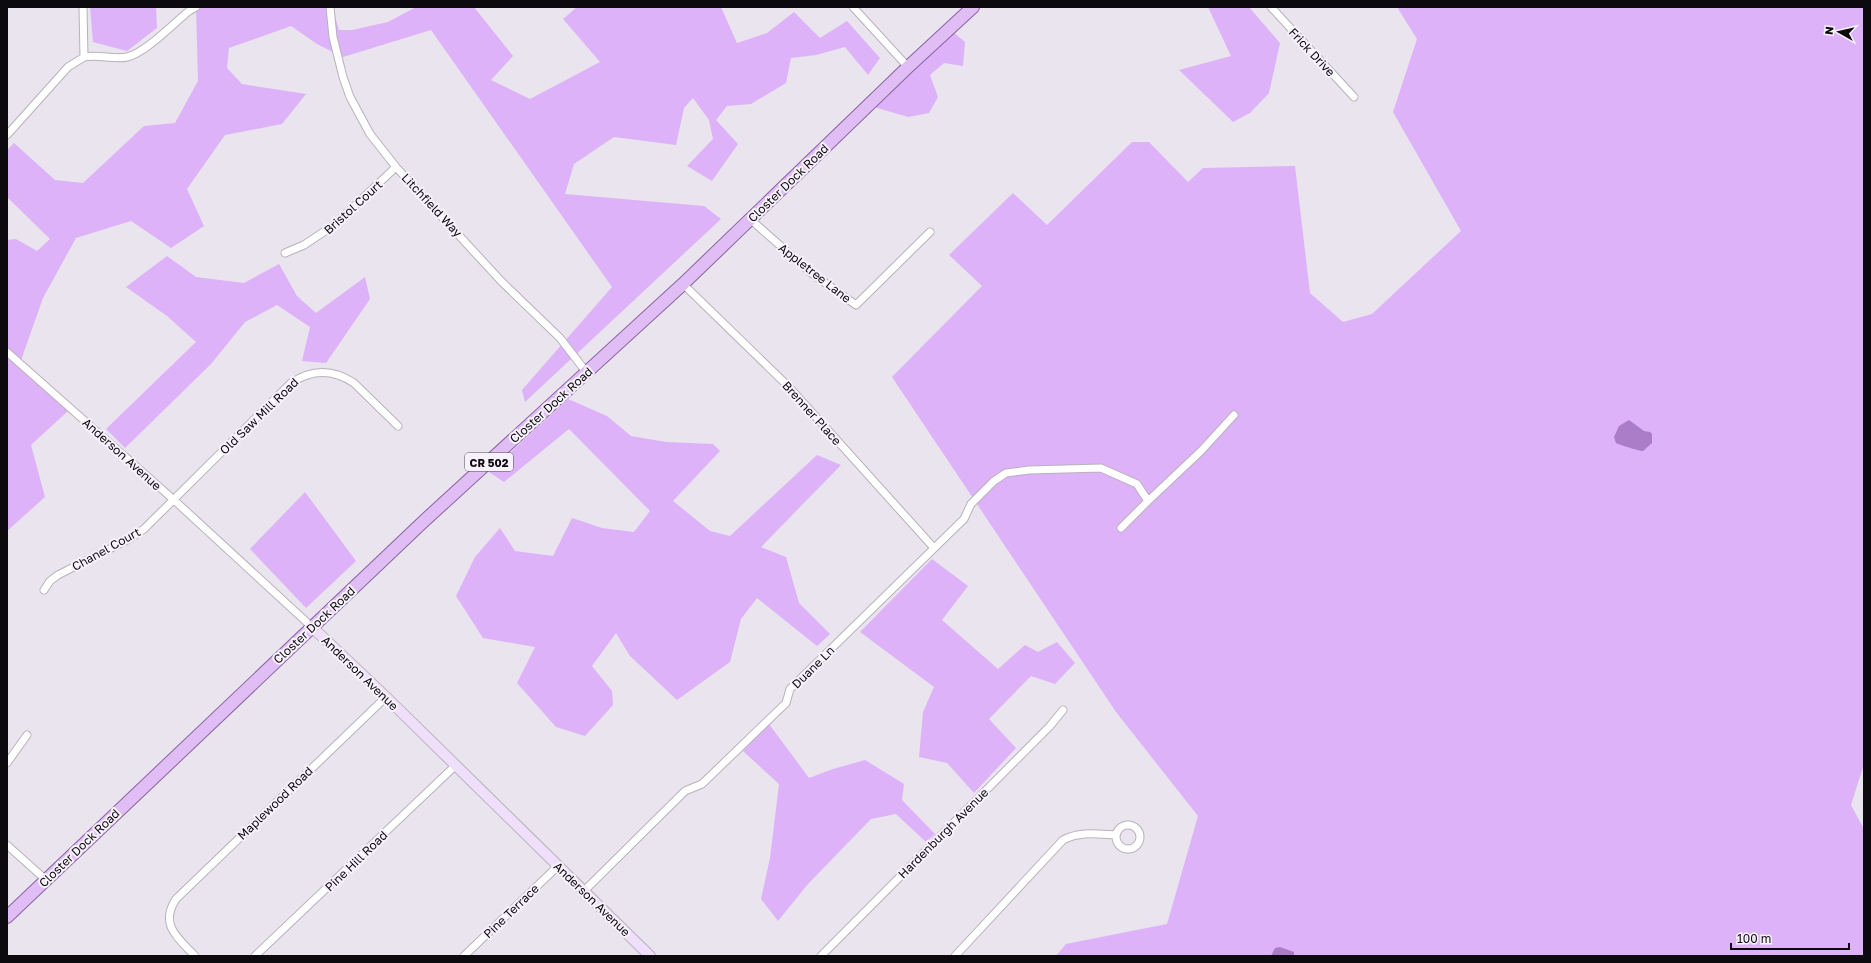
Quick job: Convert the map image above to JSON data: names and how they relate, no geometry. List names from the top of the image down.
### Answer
{
  "streets": {
    "main road": ["Closter Dock Road", "Anderson Avenue", "CR 502"],
    "street": [
      "Frick Drive",
      "Litchfield Way",
      "Bristol Court",
      "Appletree Lane",
      "Brenner Place",
      "Old Saw Mill Road",
      "Chanel Court",
      "Duane Ln",
      "Maplewood Road",
      "Hardenburgh Avenue",
      "Pine Hill Road",
      "Pine Terrace"
    ]
  },
  "crossings": [
    ["Closter Dock Road", "Litchfield Way"],
    ["Closter Dock Road", "Appletree Lane"],
    ["Closter Dock Road", "Brenner Place"],
    ["Closter Dock Road", "Anderson Avenue"],
    ["Litchfield Way", "Bristol Court"],
    ["Brenner Place", "Duane Ln"],
    ["Old Saw Mill Road", "Anderson Avenue"],
    ["Old Saw Mill Road", "Chanel Court"],
    ["Anderson Avenue", "Duane Ln"],
    ["Anderson Avenue", "Maplewood Road"],
    ["Anderson Avenue", "Pine Hill Road"],
    ["Anderson Avenue", "Pine Terrace"]
  ],
  "scale_bar": "100 m",
  "north": "left"
}
